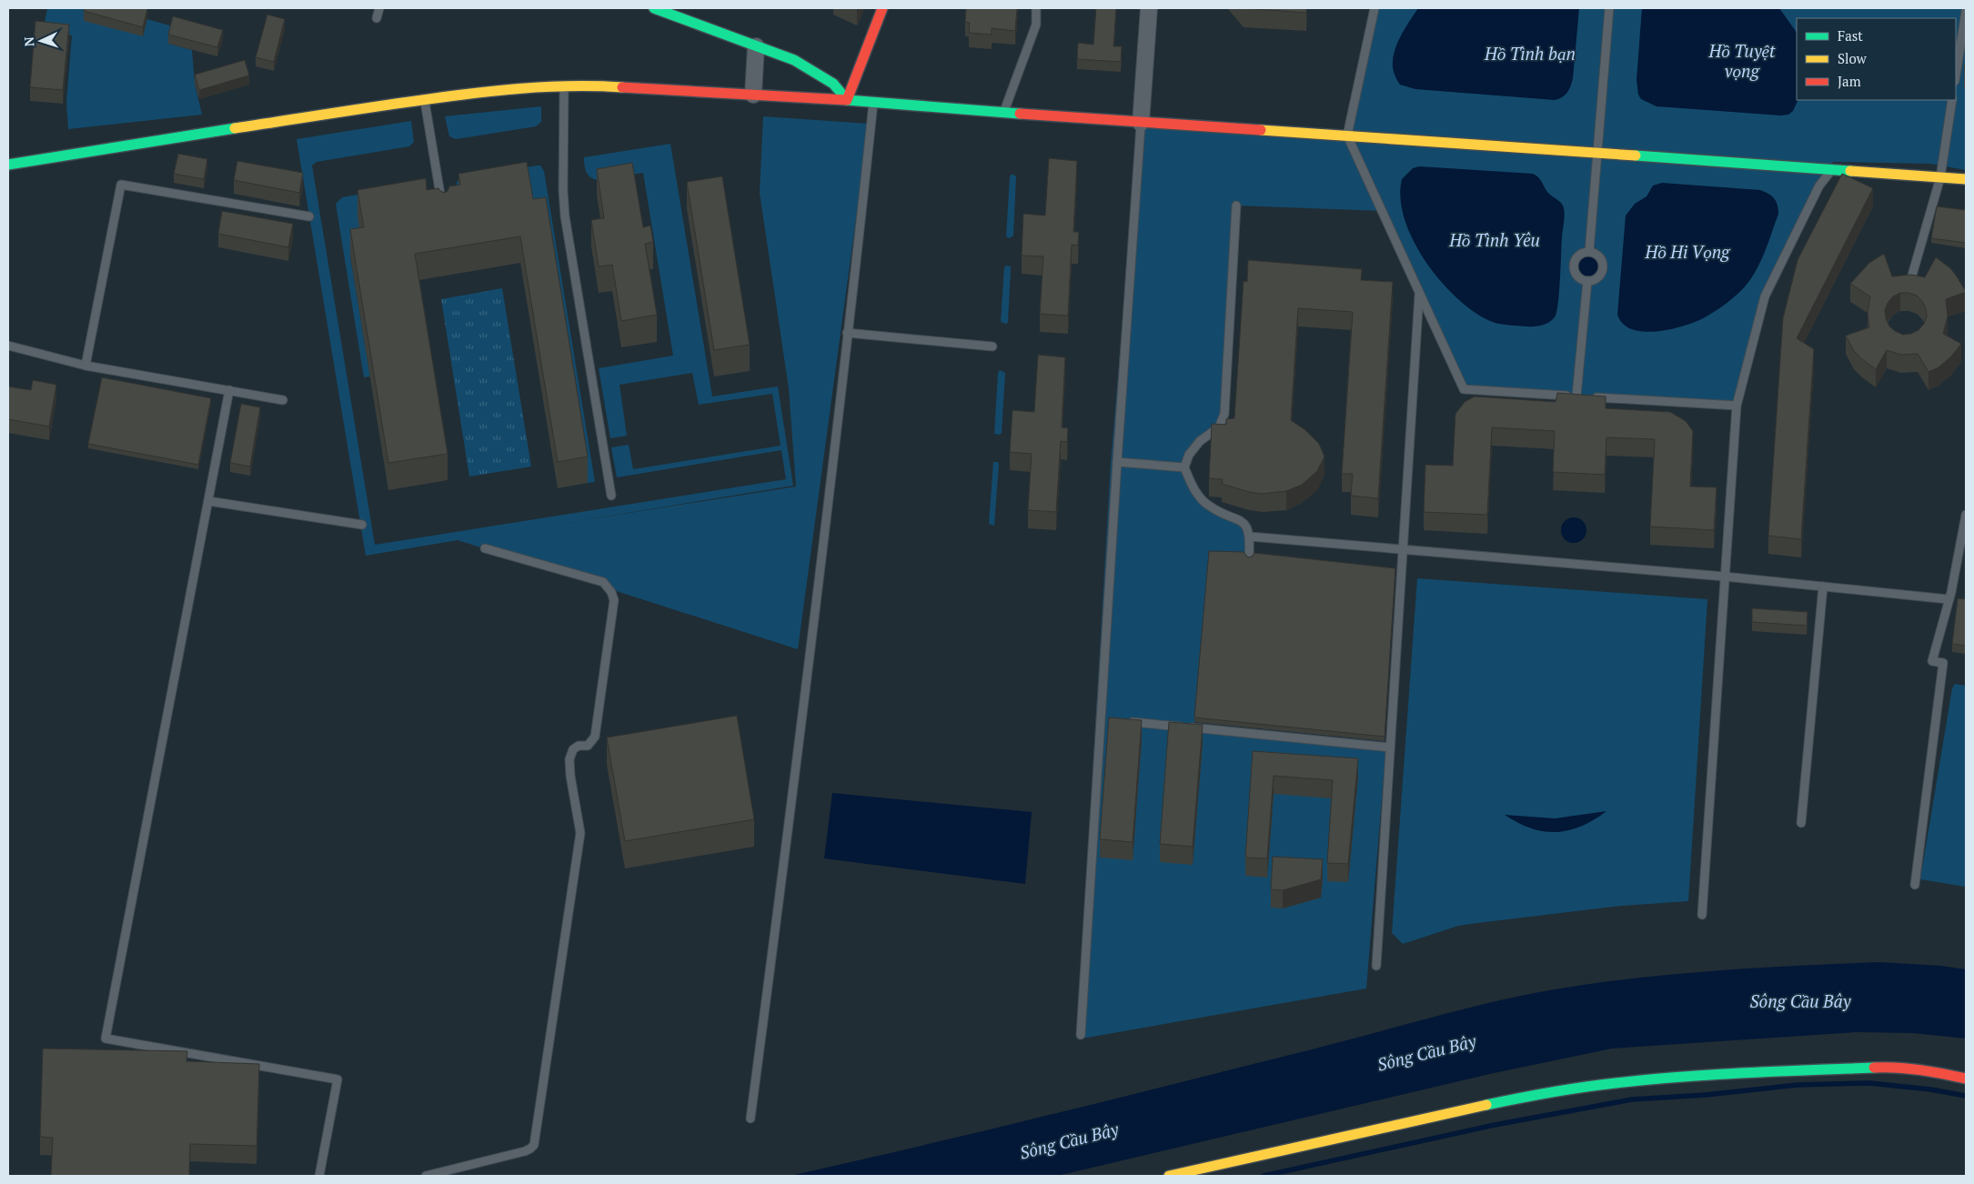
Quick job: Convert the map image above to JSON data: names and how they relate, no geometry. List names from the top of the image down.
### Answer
{
  "water": [
    "Hồ Tuyệt vọng",
    "Hồ Tình bạn",
    "Hồ Tình Yêu",
    "Hồ Hi Vọng",
    "Sông Cầu Bây"
  ],
  "legend": ["Fast", "Slow", "Jam"],
  "north": "left"
}
